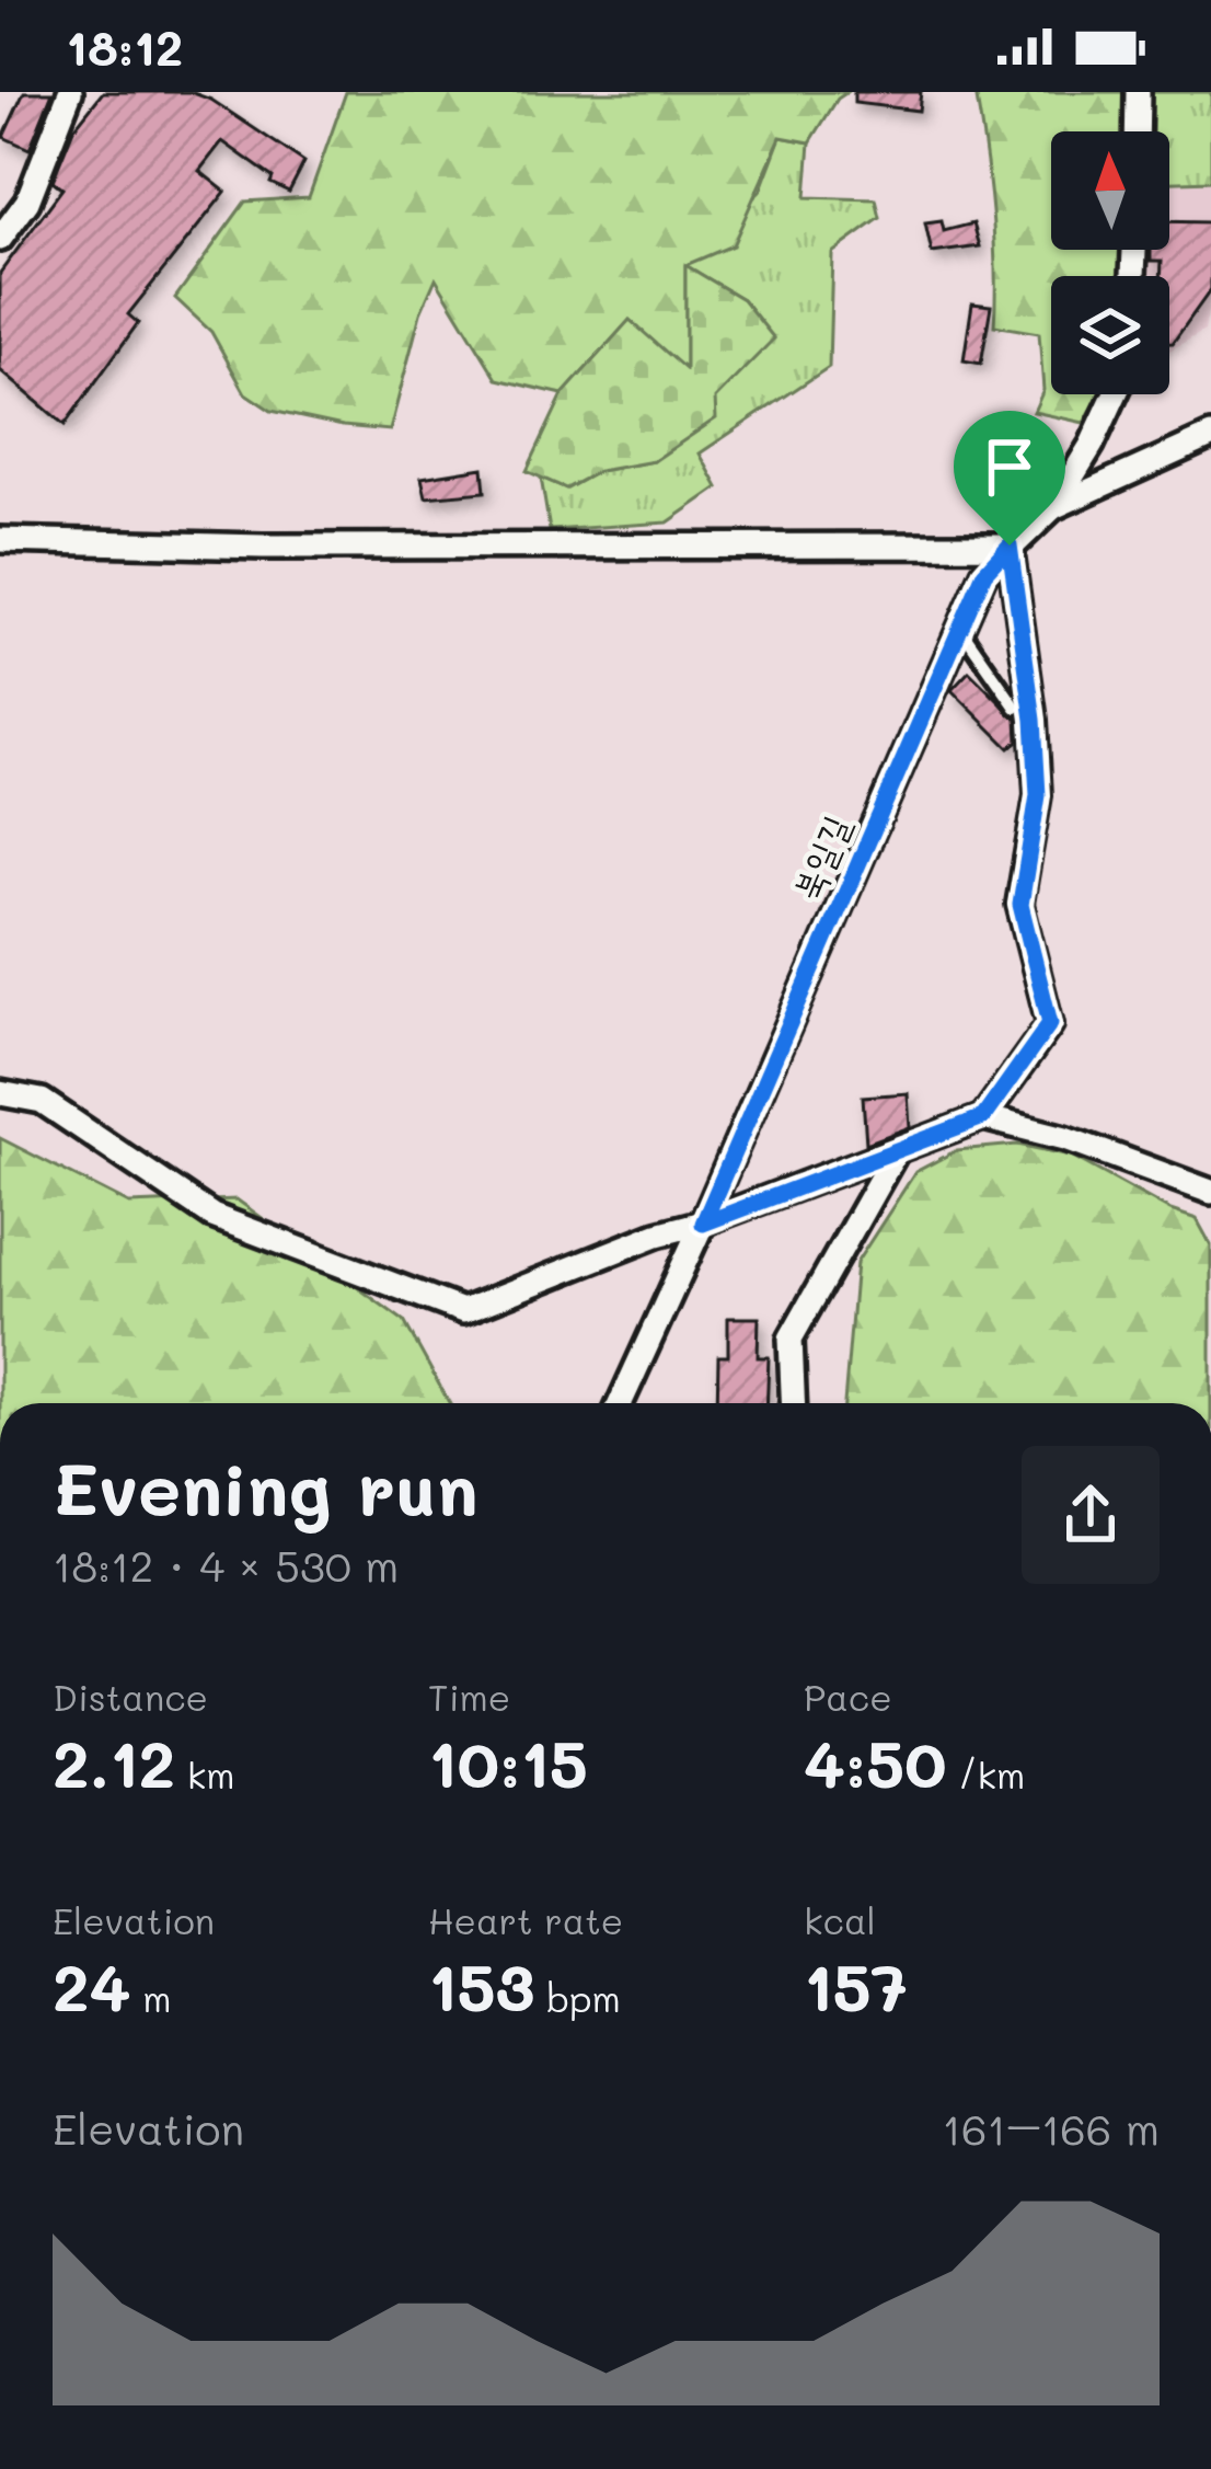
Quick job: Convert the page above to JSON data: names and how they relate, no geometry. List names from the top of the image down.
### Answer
{
  "streets": {
    "street": ["북일길"]
  },
  "north": "top",
  "page": {
    "status": "18:12",
    "heading": ["Evening run", "18:12 · 4 × 530 m"],
    "stats": [
      ["Distance", "2.12 km"],
      ["Time", "10:15"],
      ["Pace", "4:50 /km"],
      ["Elevation", "24 m"],
      ["Heart rate", "153 bpm"],
      ["kcal", "157"]
    ],
    "chart": ["Elevation", "161–166 m"]
  }
}
